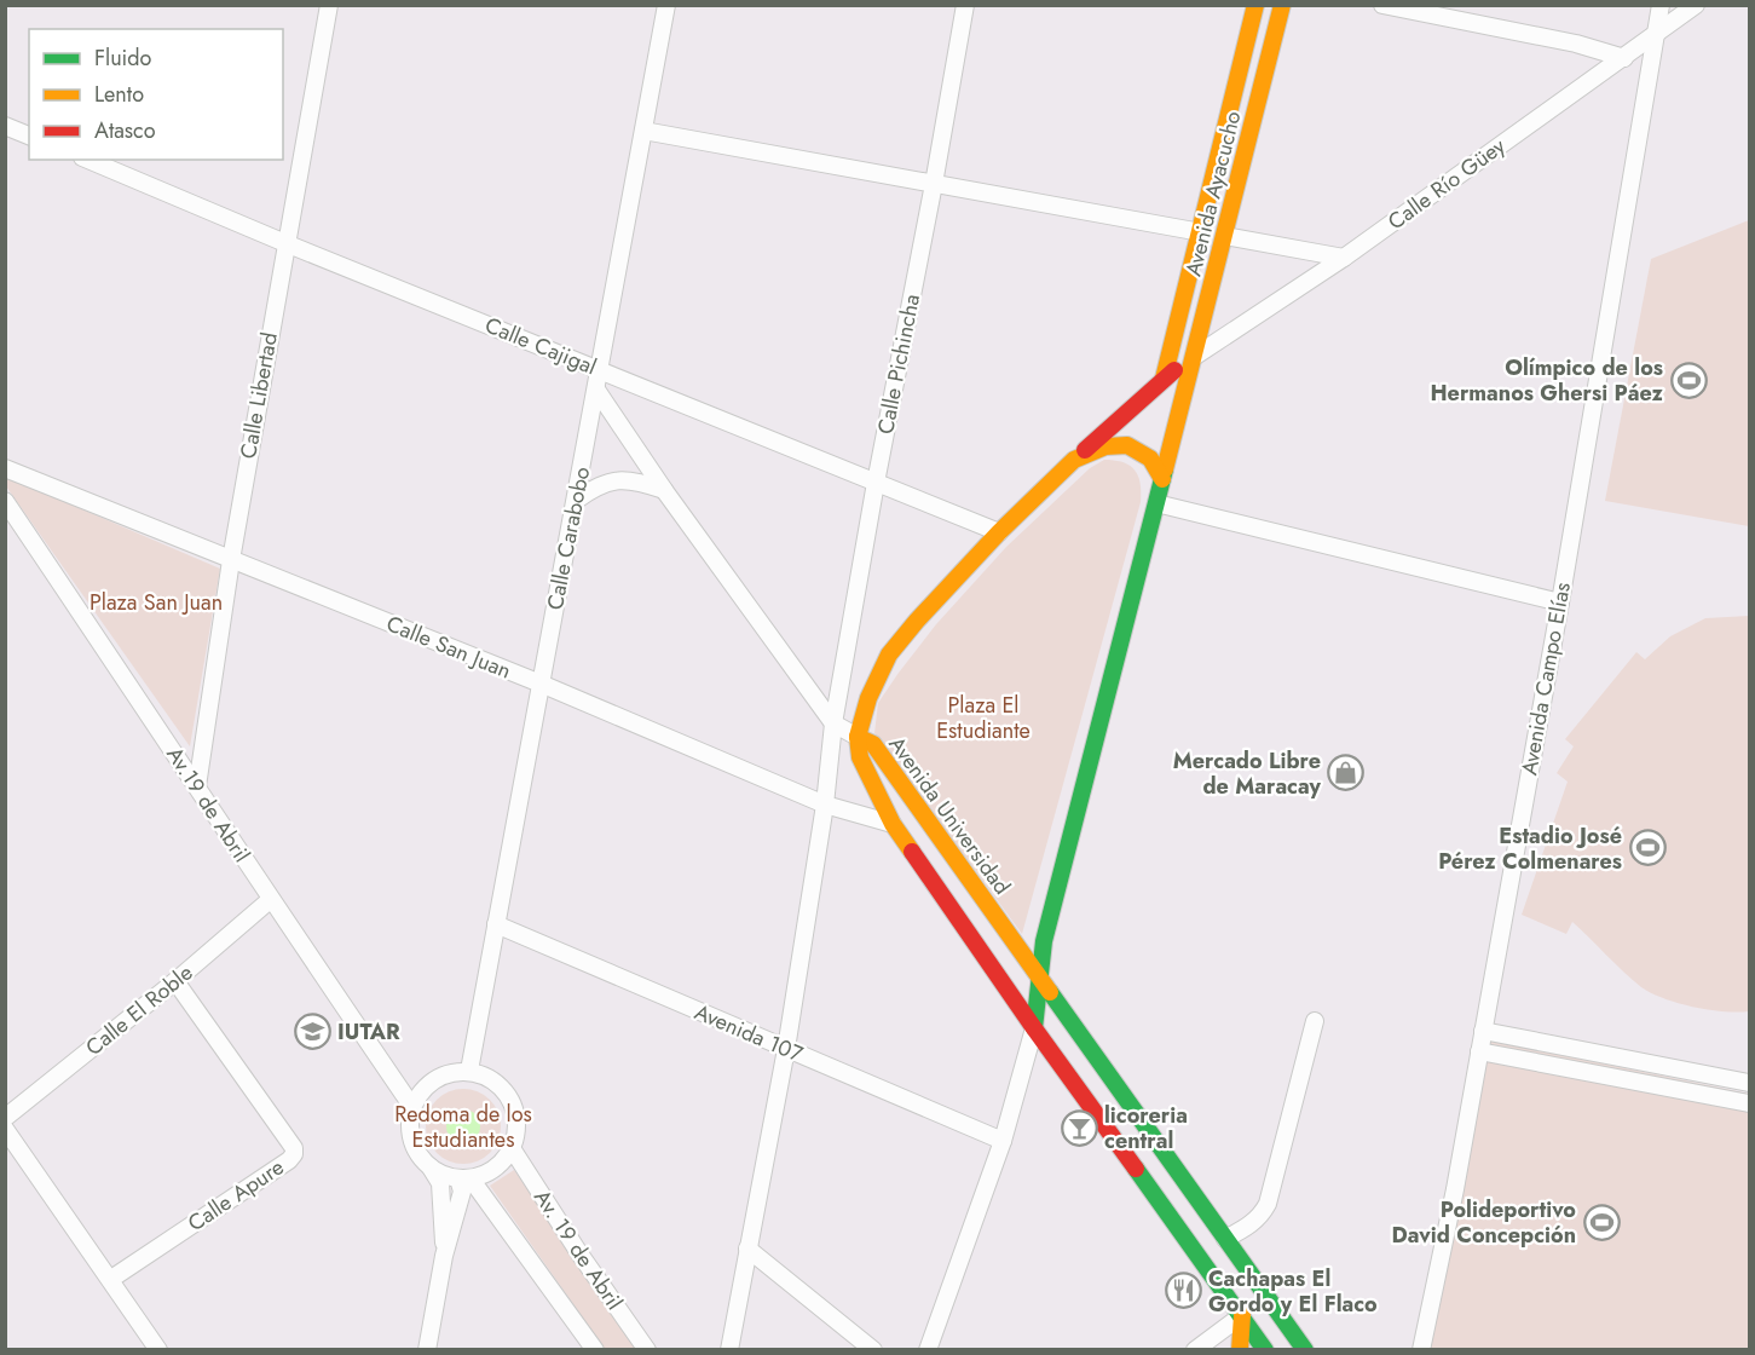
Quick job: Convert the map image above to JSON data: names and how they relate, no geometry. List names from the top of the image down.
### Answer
{
  "streets": {
    "street": [
      "Calle Río Güey",
      "Avenida Ayacucho",
      "Calle Cajigal",
      "Calle Pichincha",
      "Calle Libertad",
      "Calle Carabobo",
      "Calle San Juan",
      "Avenida Campo Elías",
      "Av.19 de Abril",
      "Avenida Universidad",
      "Calle El Roble",
      "Avenida 107",
      "Calle Apure",
      "Av. 19 de Abril"
    ]
  },
  "crossings": [
    ["Calle Río Güey", "Avenida Ayacucho"],
    ["Calle Río Güey", "Avenida Campo Elías"],
    ["Avenida Ayacucho", "Avenida Universidad"],
    ["Calle Cajigal", "Calle Pichincha"],
    ["Calle Cajigal", "Calle Libertad"],
    ["Calle Cajigal", "Calle Carabobo"],
    ["Calle Pichincha", "Calle San Juan"],
    ["Calle Pichincha", "Avenida 107"],
    ["Calle Libertad", "Calle San Juan"],
    ["Calle Libertad", "Av.19 de Abril"],
    ["Calle Carabobo", "Calle San Juan"],
    ["Calle Carabobo", "Av.19 de Abril"],
    ["Calle Carabobo", "Avenida 107"],
    ["Calle Carabobo", "Av. 19 de Abril"],
    ["Calle San Juan", "Avenida Universidad"],
    ["Av.19 de Abril", "Calle El Roble"],
    ["Av.19 de Abril", "Av. 19 de Abril"],
    ["Calle El Roble", "Calle Apure"]
  ],
  "parks": ["Plaza San Juan", "Plaza El Estudiante", "Redoma de los Estudiantes"],
  "places": {
    "sports": ["Olímpico de los Hermanos Ghersi Páez", "Estadio José Pérez Colmenares", "Polideportivo David Concepción"],
    "shop": ["Mercado Libre de Maracay"],
    "school or university": ["IUTAR"],
    "bar": ["licoreria central"],
    "restaurant": ["Cachapas El Gordo y El Flaco"]
  },
  "legend": ["Fluido", "Lento", "Atasco"]
}
